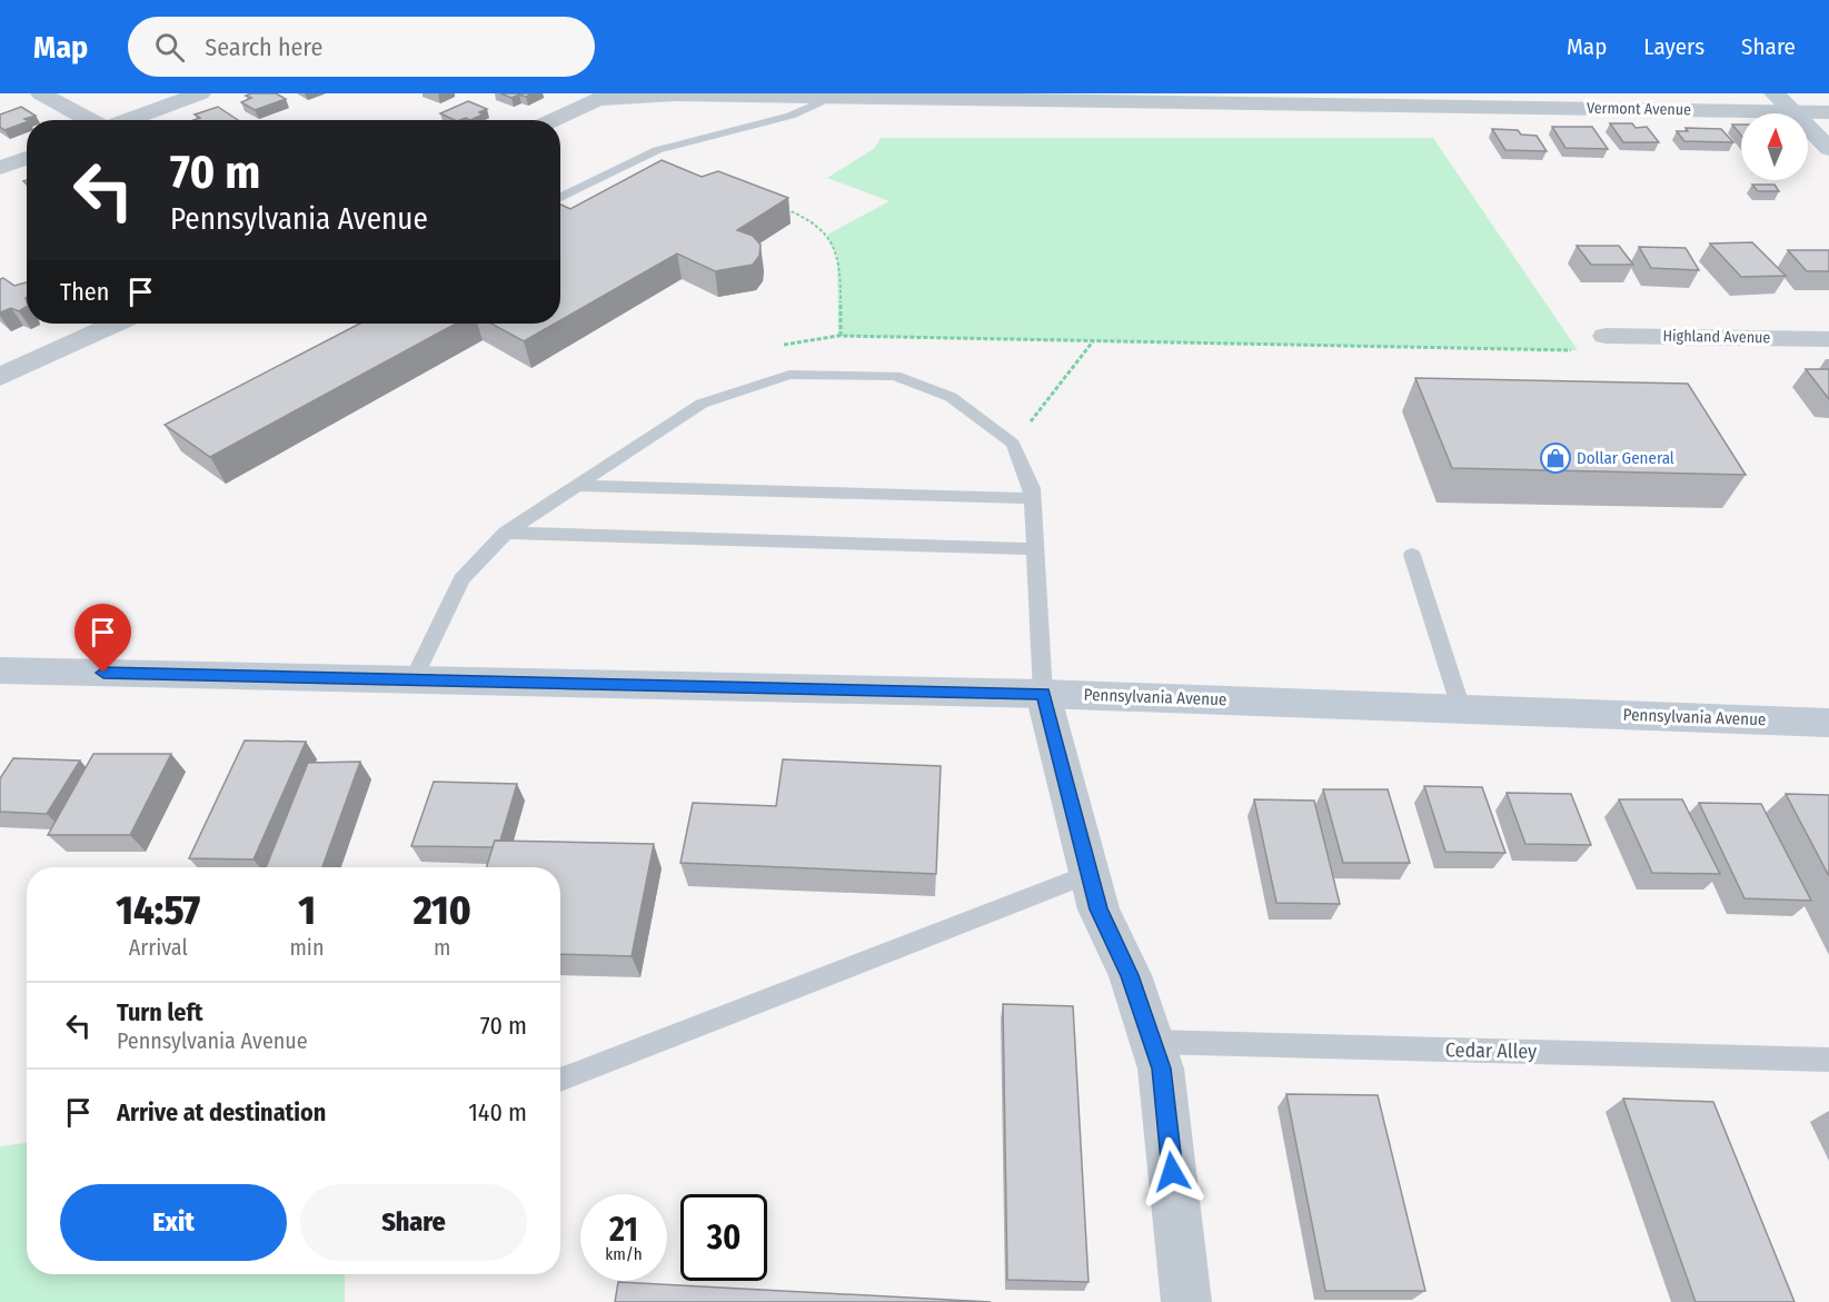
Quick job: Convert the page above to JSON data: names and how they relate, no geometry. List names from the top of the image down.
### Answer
{
  "streets": {
    "street": ["Vermont Avenue", "Highland Avenue", "Pennsylvania Avenue"],
    "lane": ["Cedar Alley"]
  },
  "places": {
    "shop": ["Dollar General"]
  },
  "north": "top",
  "page": {
    "header": "Map",
    "search": "Search here",
    "nav": ["Map", "Layers", "Share"],
    "turn": ["70 m", "Pennsylvania Avenue"],
    "then": "Then",
    "eta": [
      "14:57",
      "Arrival",
      "1",
      "min",
      "210",
      "m"
    ],
    "list": [
      {
        "name": "Turn left",
        "note": "Pennsylvania Avenue",
        "value": "70 m"
      },
      {
        "name": "Arrive at destination",
        "value": "140 m"
      }
    ],
    "buttons": ["Exit", "Share"],
    "speed": "21 km/h",
    "limit": "30"
  }
}
